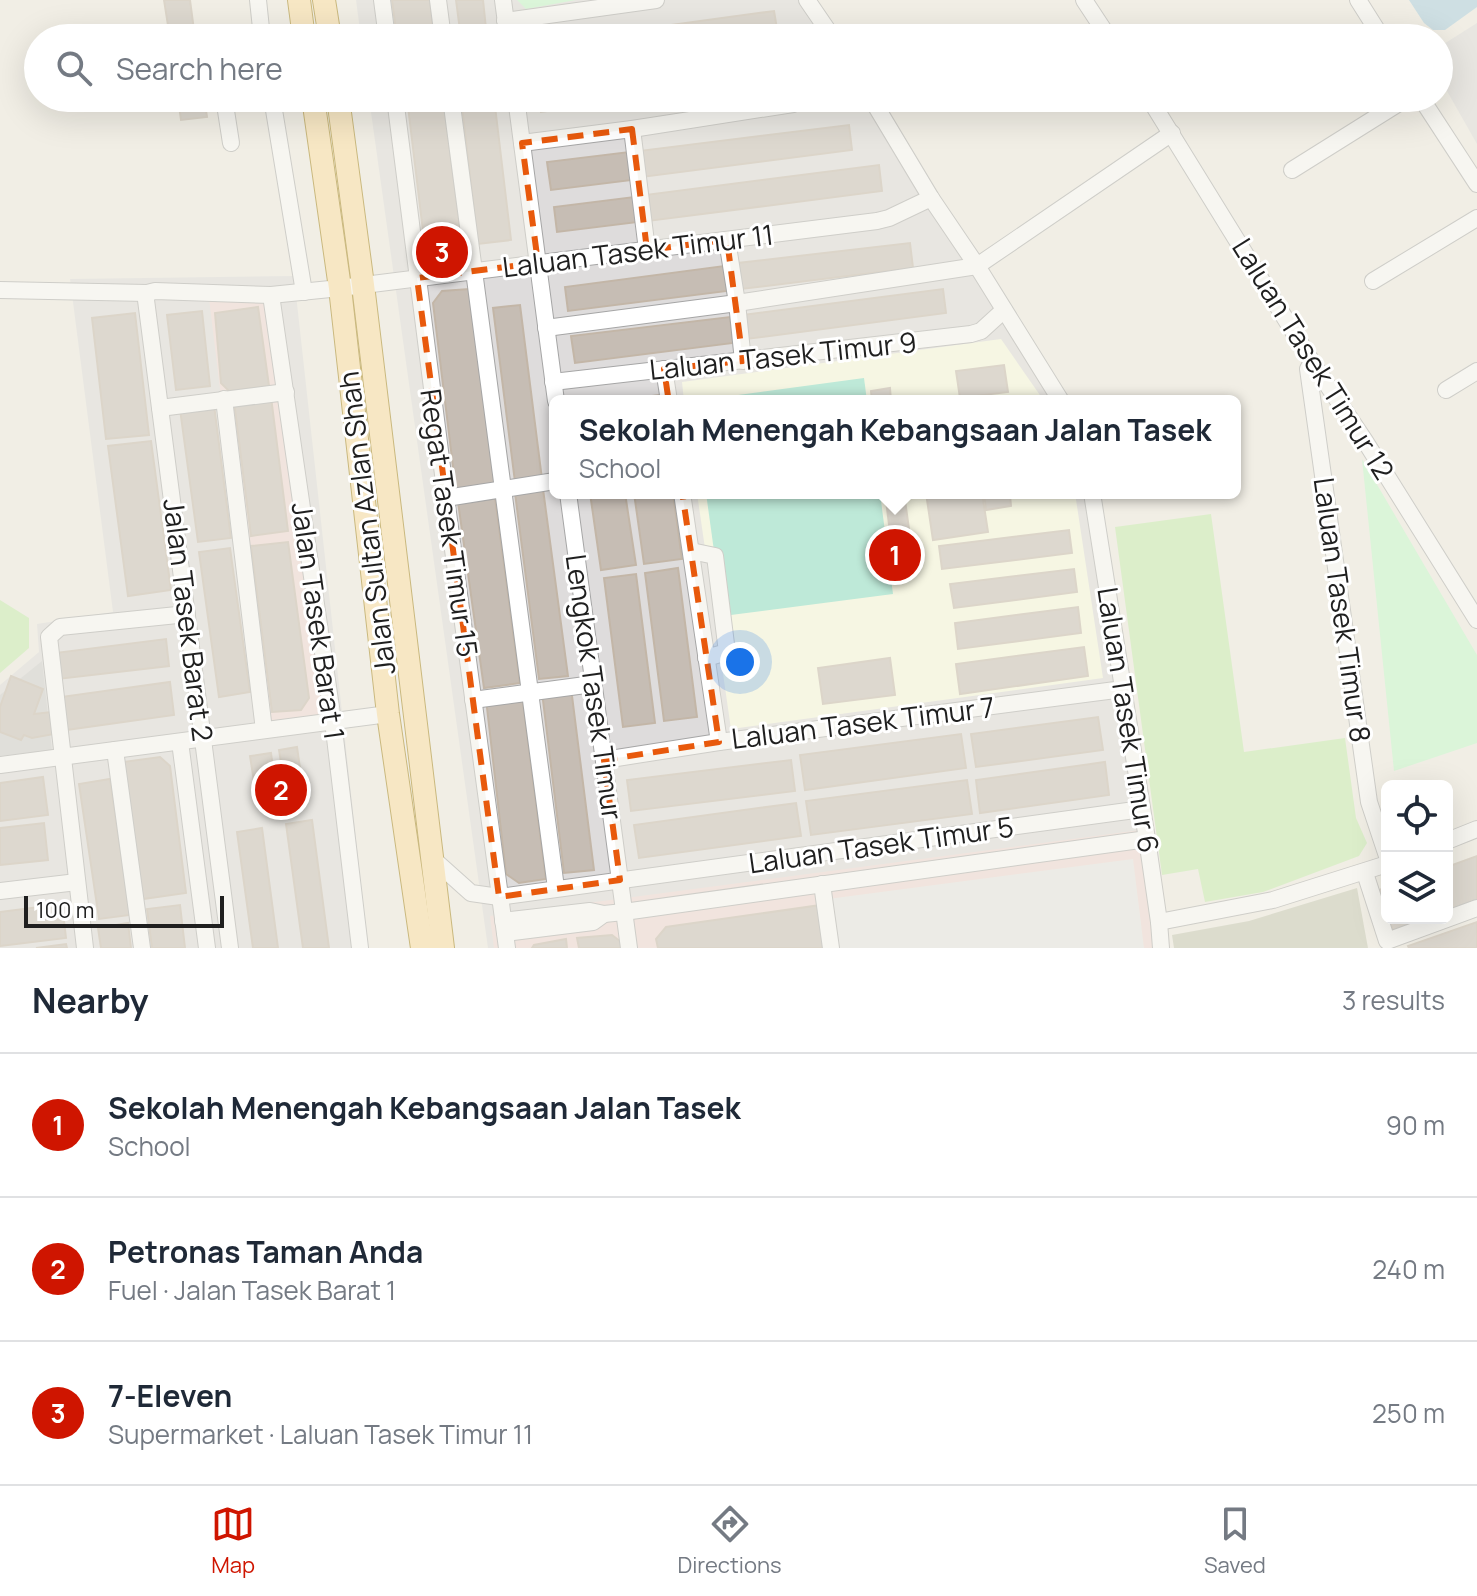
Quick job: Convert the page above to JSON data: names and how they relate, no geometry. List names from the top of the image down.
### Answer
{
  "streets": {
    "main road": ["Jalan Sultan Azlan Shah"],
    "street": [
      "Laluan Tasek Timur 11",
      "Laluan Tasek Timur 9",
      "Laluan Tasek Timur 12",
      "Regat Tasek Timur 15",
      "Laluan Tasek Timur 8",
      "Jalan Tasek Barat 2",
      "Jalan Tasek Barat 1",
      "Lengkok Tasek Timur",
      "Laluan Tasek Timur 6",
      "Laluan Tasek Timur 7",
      "Laluan Tasek Timur 5"
    ]
  },
  "crossings": [
    ["Laluan Tasek Timur 11", "Jalan Sultan Azlan Shah"],
    ["Laluan Tasek Timur 11", "Regat Tasek Timur 15"],
    ["Laluan Tasek Timur 11", "Jalan Tasek Barat 2"],
    ["Laluan Tasek Timur 11", "Jalan Tasek Barat 1"],
    ["Laluan Tasek Timur 12", "Laluan Tasek Timur 8"],
    ["Lengkok Tasek Timur", "Laluan Tasek Timur 7"],
    ["Lengkok Tasek Timur", "Laluan Tasek Timur 5"],
    ["Laluan Tasek Timur 6", "Laluan Tasek Timur 7"],
    ["Laluan Tasek Timur 6", "Laluan Tasek Timur 5"]
  ],
  "scale_bar": "100 m",
  "page": {
    "search": "Search here",
    "pins": ["3", "1", "2"],
    "popup": ["Sekolah Menengah Kebangsaan Jalan Tasek", "School"],
    "scale": "100 m",
    "heading": ["Nearby", "3 results"],
    "list": [
      {
        "mark": "1",
        "name": "Sekolah Menengah Kebangsaan Jalan Tasek",
        "note": "School",
        "value": "90 m"
      },
      {
        "mark": "2",
        "name": "Petronas Taman Anda",
        "note": "Fuel · Jalan Tasek Barat 1",
        "value": "240 m"
      },
      {
        "mark": "3",
        "name": "7-Eleven",
        "note": "Supermarket · Laluan Tasek Timur 11",
        "value": "250 m"
      }
    ],
    "nav": ["Map", "Directions", "Saved"]
  }
}
